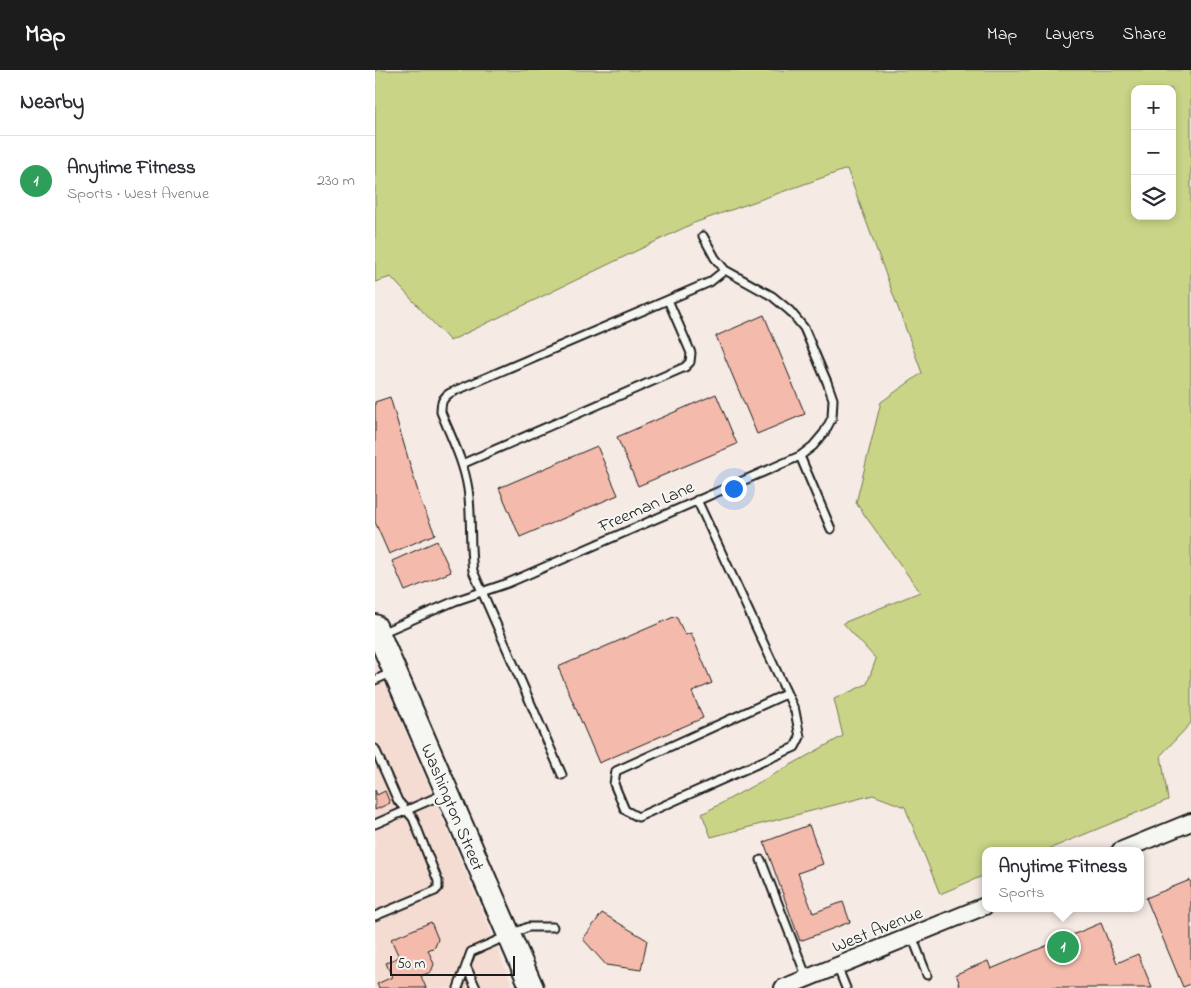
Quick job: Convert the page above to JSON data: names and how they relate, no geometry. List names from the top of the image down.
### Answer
{
  "streets": {
    "highway": ["Washington Street"],
    "street": ["West Avenue"],
    "lane": ["Freeman Lane"]
  },
  "crossings": [
    ["Freeman Lane", "Washington Street"]
  ],
  "scale_bar": "50 m",
  "page": {
    "header": "Map",
    "nav": ["Map", "Layers", "Share"],
    "heading": "Nearby",
    "map_buttons": ["+", "−"],
    "list": [
      {
        "mark": "1",
        "name": "Anytime Fitness",
        "note": "Sports · West Avenue",
        "value": "230 m"
      }
    ],
    "popup": ["Anytime Fitness", "Sports"],
    "pins": "1",
    "scale": "50 m"
  }
}
